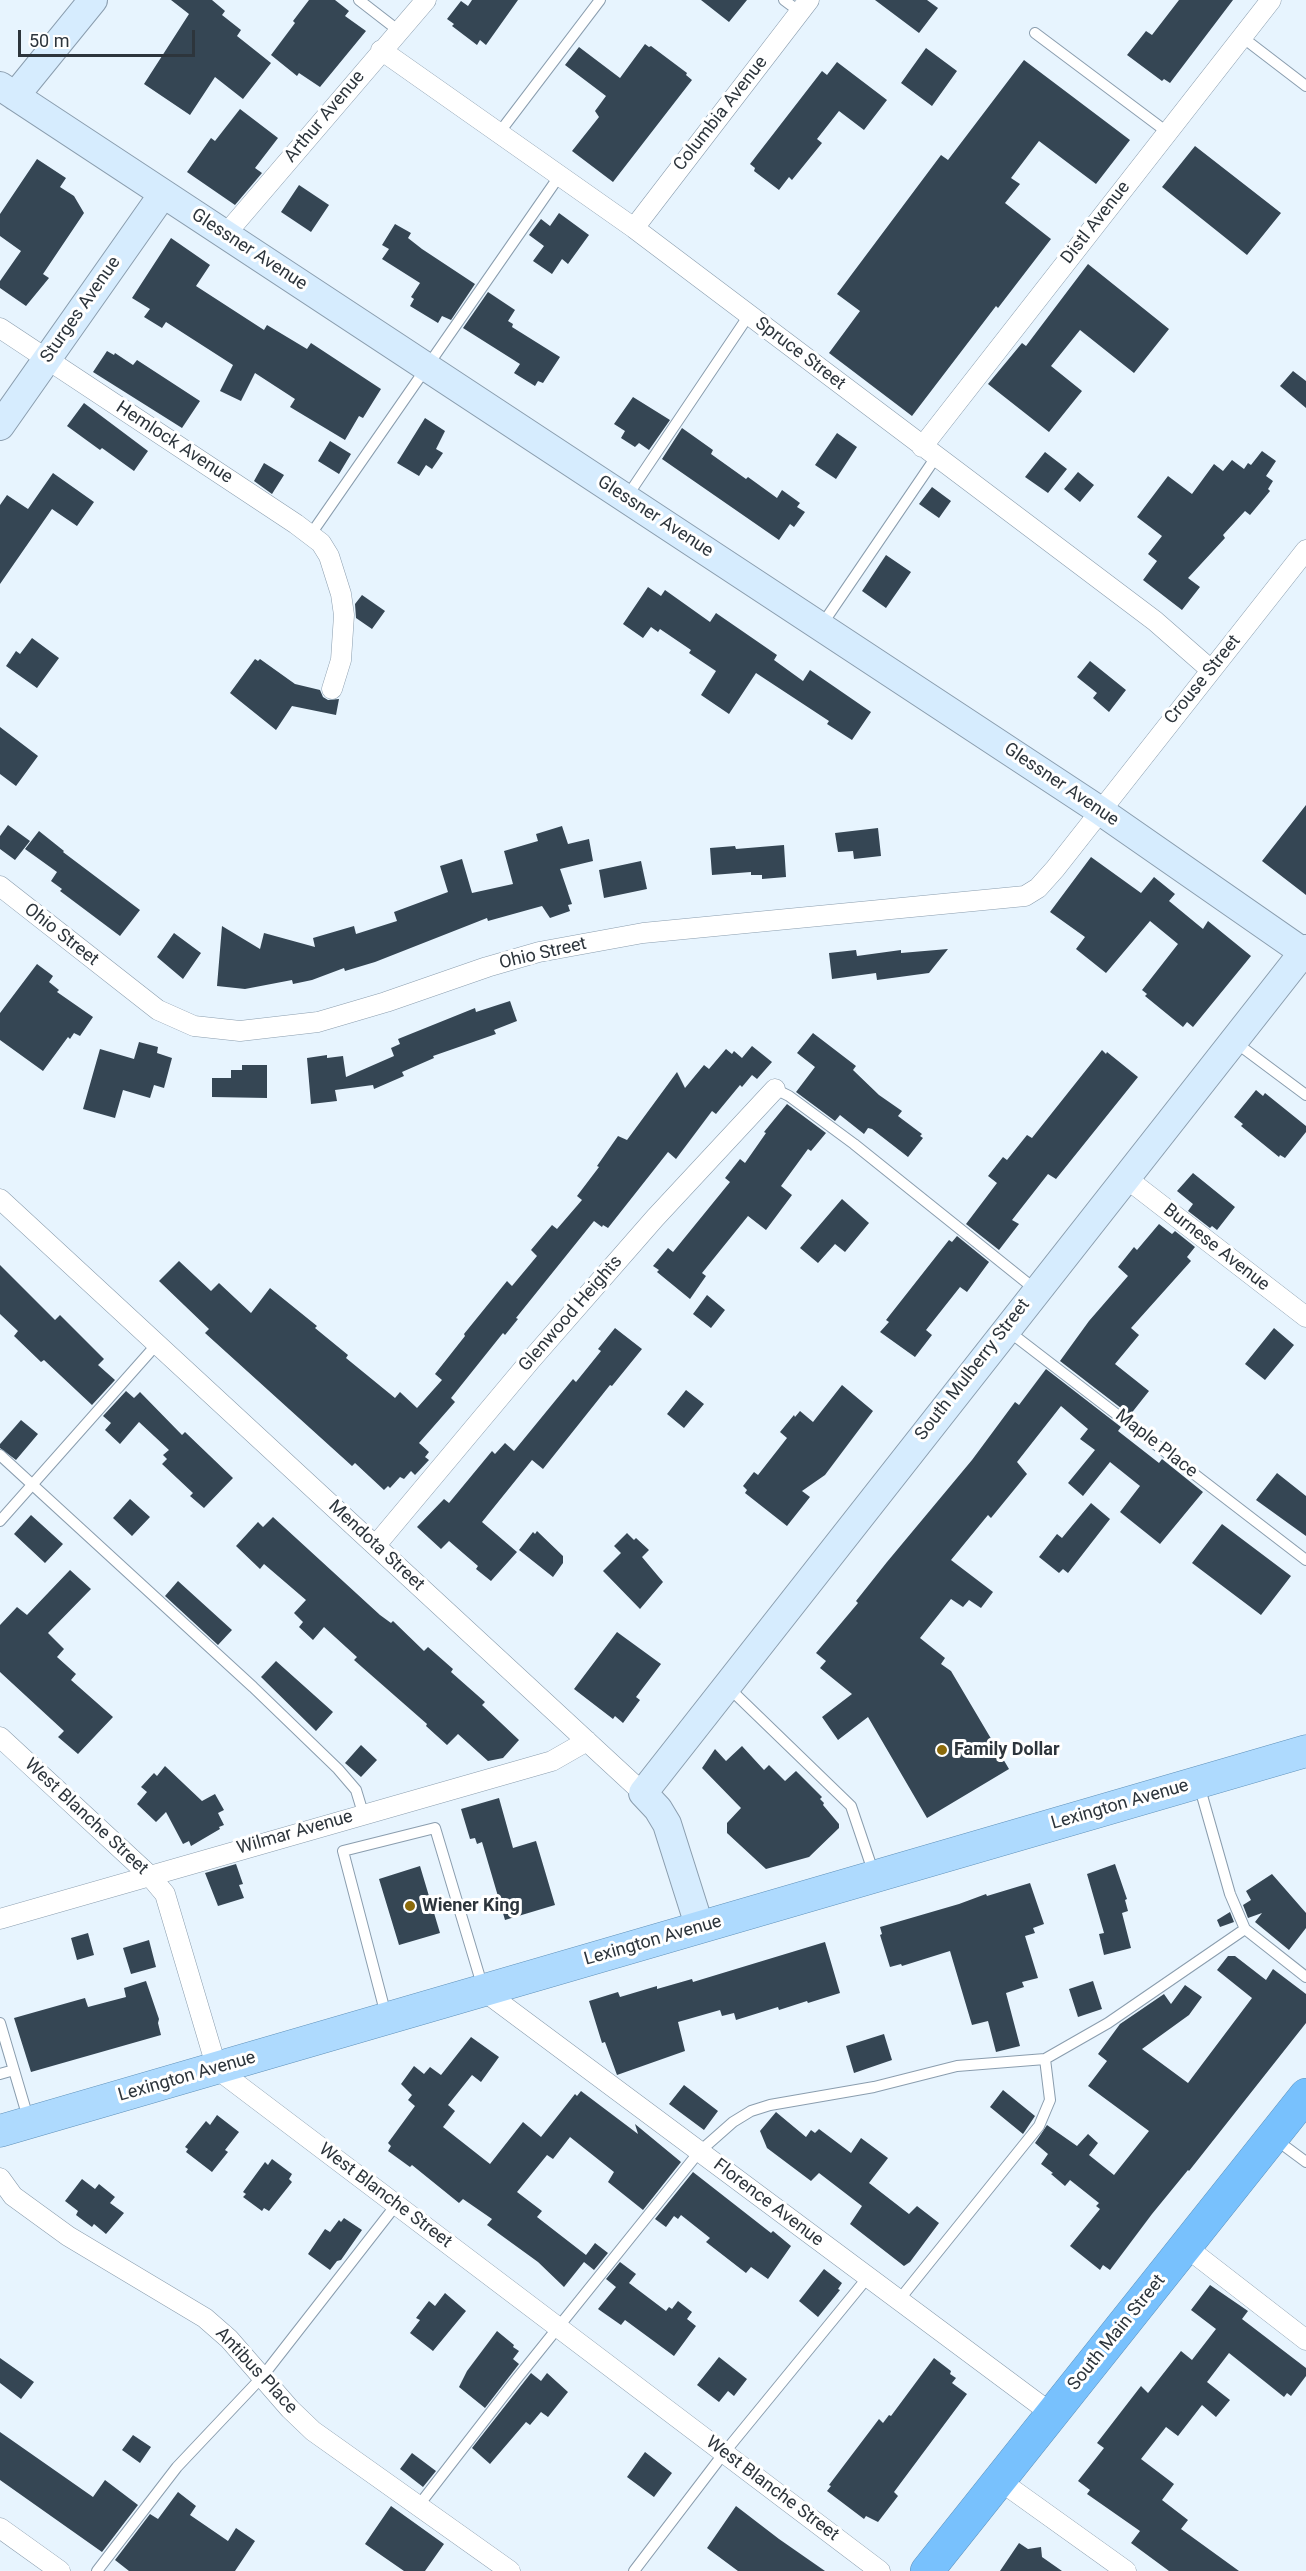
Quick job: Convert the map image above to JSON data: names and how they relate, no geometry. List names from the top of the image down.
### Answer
{
  "streets": {
    "highway": ["South Main Street"],
    "main road": ["Lexington Avenue"],
    "street": [
      "Columbia Avenue",
      "Arthur Avenue",
      "Distl Avenue",
      "Glessner Avenue",
      "Sturges Avenue",
      "Spruce Street",
      "Hemlock Avenue",
      "Crouse Street",
      "Ohio Street",
      "Burnese Avenue",
      "Glenwood Heights",
      "South Mulberry Street",
      "Mendota Street",
      "West Blanche Street",
      "Wilmar Avenue",
      "Florence Avenue",
      "Antibus Place"
    ],
    "lane": ["Maple Place"]
  },
  "crossings": [
    ["Columbia Avenue", "Spruce Street"],
    ["Arthur Avenue", "Glessner Avenue"],
    ["Arthur Avenue", "Spruce Street"],
    ["Distl Avenue", "Spruce Street"],
    ["Glessner Avenue", "Sturges Avenue"],
    ["Glessner Avenue", "Crouse Street"],
    ["Glessner Avenue", "Ohio Street"],
    ["Glessner Avenue", "South Mulberry Street"],
    ["Sturges Avenue", "Hemlock Avenue"],
    ["Spruce Street", "Crouse Street"],
    ["Crouse Street", "Ohio Street"],
    ["Burnese Avenue", "South Mulberry Street"],
    ["Glenwood Heights", "Mendota Street"],
    ["South Mulberry Street", "Maple Place"],
    ["South Mulberry Street", "Mendota Street"],
    ["Mendota Street", "Lexington Avenue"],
    ["Mendota Street", "Wilmar Avenue"],
    ["Lexington Avenue", "West Blanche Street"],
    ["Lexington Avenue", "Florence Avenue"],
    ["West Blanche Street", "Wilmar Avenue"],
    ["Florence Avenue", "South Main Street"]
  ],
  "places": ["Family Dollar", "Wiener King"],
  "scale_bar": "50 m"
}
